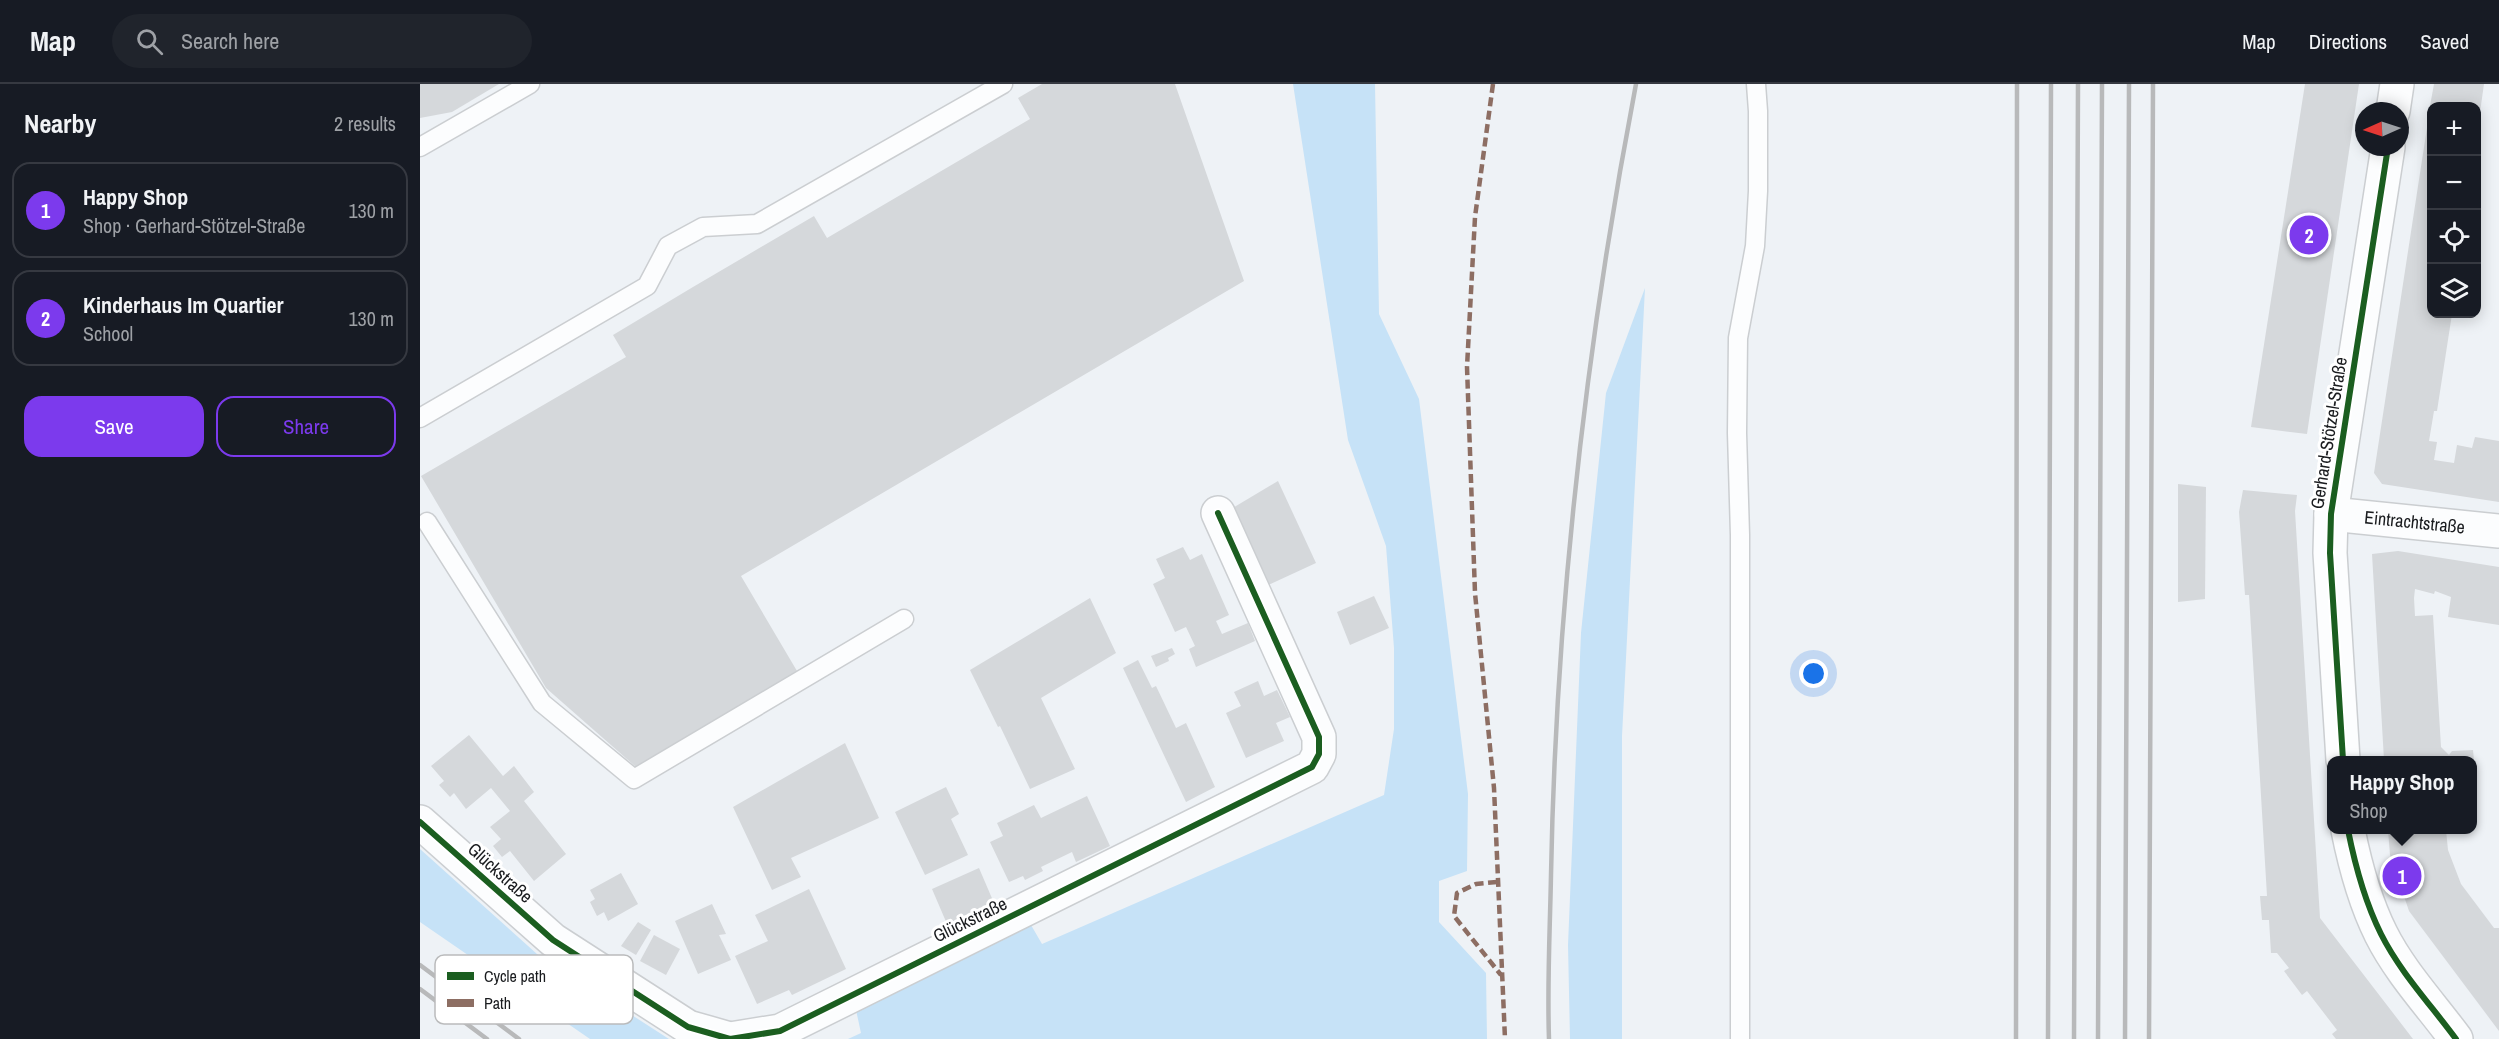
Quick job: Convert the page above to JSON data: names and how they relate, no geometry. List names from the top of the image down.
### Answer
{
  "streets": {
    "street": ["Gerhard-Stötzel-Straße", "Eintrachtstraße", "Glückstraße"]
  },
  "crossings": [
    ["Gerhard-Stötzel-Straße", "Eintrachtstraße"]
  ],
  "legend": ["Cycle path", "Path"],
  "north": "left",
  "page": {
    "header": "Map",
    "search": "Search here",
    "nav": ["Map", "Directions", "Saved"],
    "heading": ["Nearby", "2 results"],
    "map_buttons": ["+", "−"],
    "list": [
      {
        "mark": "1",
        "name": "Happy Shop",
        "note": "Shop · Gerhard-Stötzel-Straße",
        "value": "130 m"
      },
      {
        "mark": "2",
        "name": "Kinderhaus Im Quartier",
        "note": "School",
        "value": "130 m"
      }
    ],
    "pins": ["2", "1"],
    "buttons": ["Save", "Share"],
    "popup": ["Happy Shop", "Shop"]
  }
}
